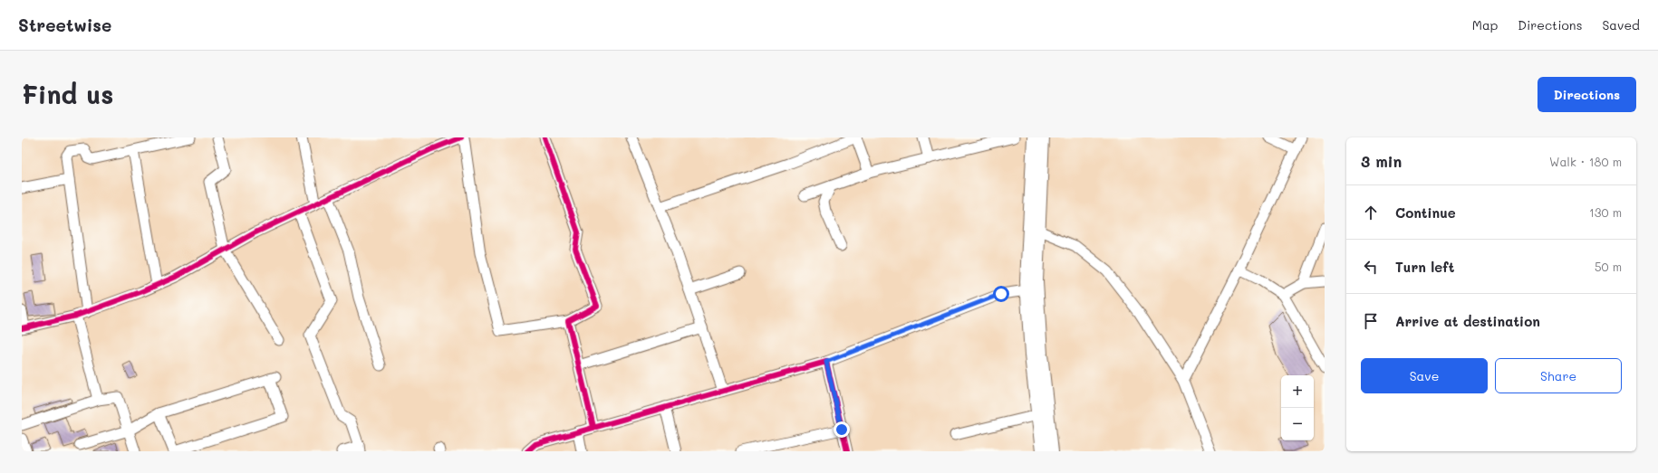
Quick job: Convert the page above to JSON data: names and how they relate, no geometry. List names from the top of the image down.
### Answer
{
  "page": {
    "header": "Streetwise",
    "nav": ["Map", "Directions", "Saved"],
    "buttons": [
      "Directions",
      ["Save", "Share"]
    ],
    "title": "Find us",
    "heading": ["3 min", "Walk · 180 m"],
    "list": [
      ["Continue", "130 m"],
      ["Turn left", "50 m"],
      "Arrive at destination"
    ],
    "map_buttons": ["+", "−"]
  }
}
